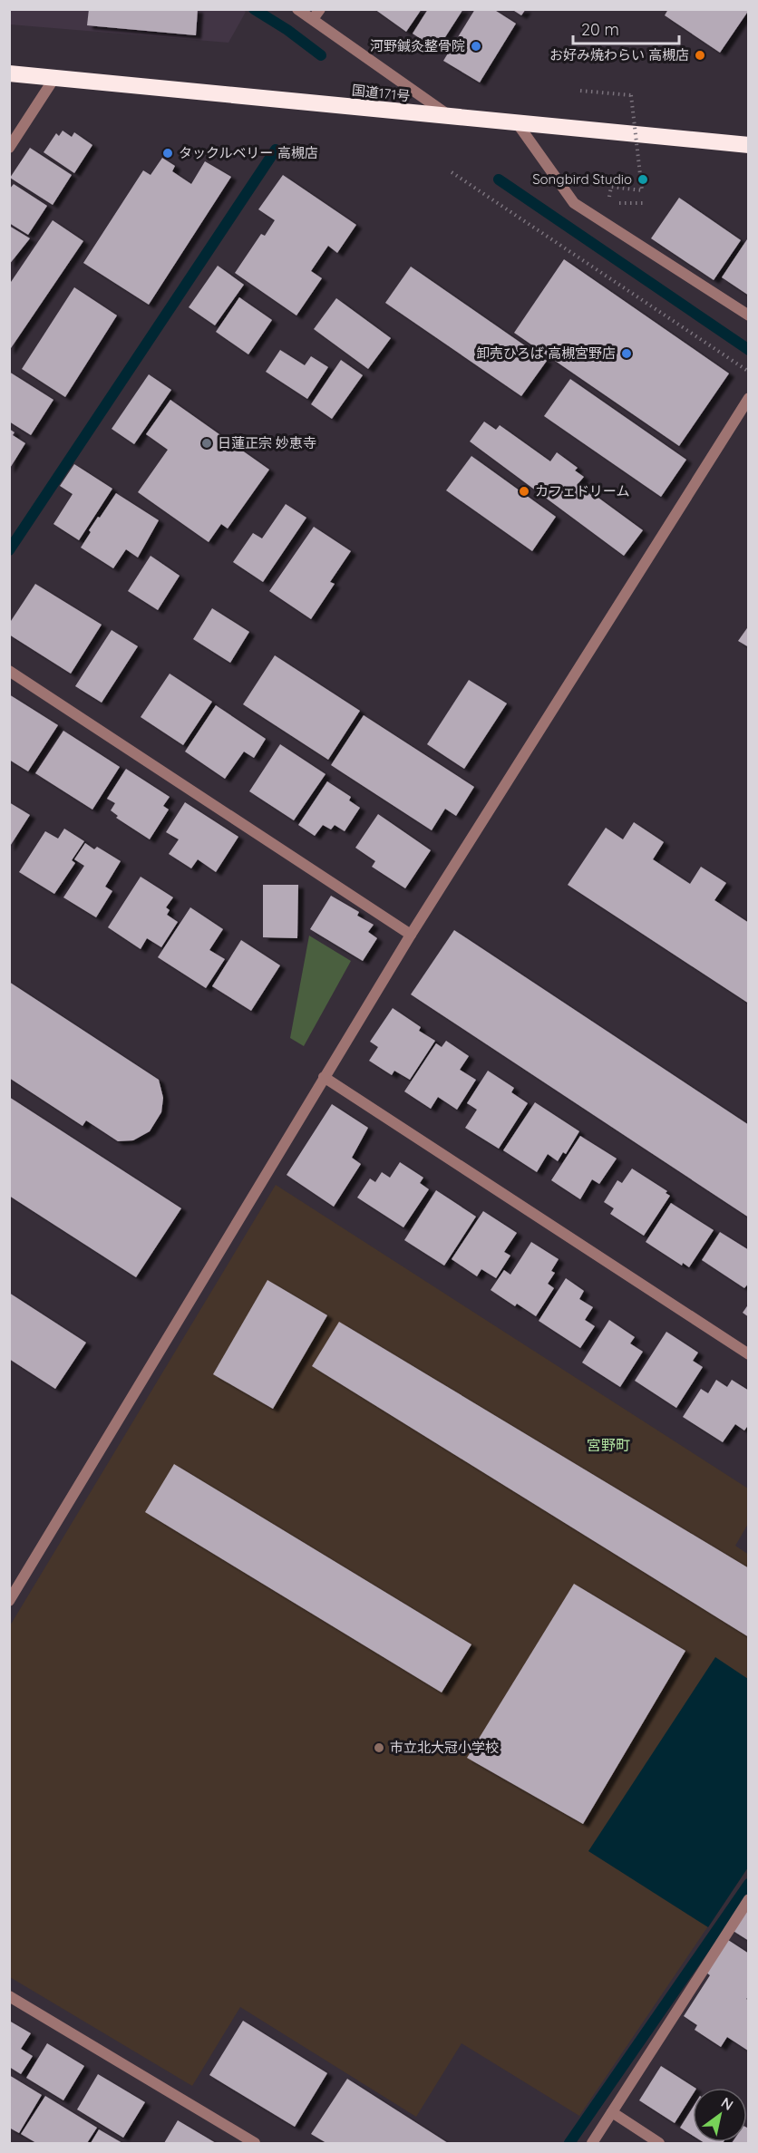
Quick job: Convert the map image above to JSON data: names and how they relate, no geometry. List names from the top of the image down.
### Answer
{
  "streets": {
    "highway": ["国道171号"]
  },
  "districts": ["宮野町"],
  "places": [
    "河野鍼灸整骨院",
    "お好み焼わらい 高槻店",
    "タックルベリー 高槻店",
    "Songbird Studio",
    "卸売ひろば 高槻宮野店",
    "日蓮正宗 妙恵寺",
    "カフェドリーム",
    "市立北大冠小学校"
  ],
  "scale_bar": "20 m",
  "north": "top right"
}
